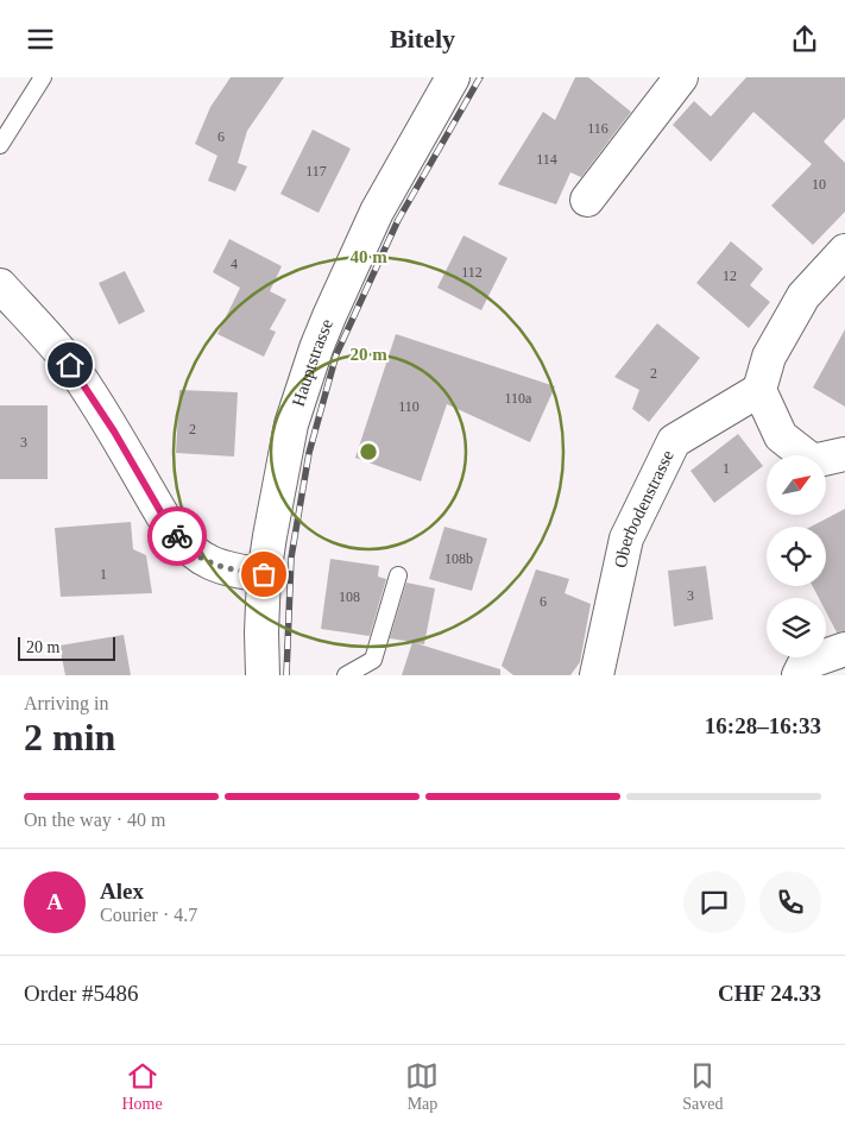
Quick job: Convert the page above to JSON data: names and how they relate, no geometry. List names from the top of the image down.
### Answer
{
  "streets": {
    "street": ["Hauptstrasse", "Oberbodenstrasse"]
  },
  "house_numbers": [
    "116",
    "6",
    "114",
    "117",
    "10",
    "4",
    "112",
    "12",
    "2",
    "110a",
    "110",
    "2",
    "3",
    "1",
    "108b",
    "1",
    "3",
    "108",
    "6"
  ],
  "scale_bar": "20 m",
  "north": "top right",
  "page": {
    "header": "Bitely",
    "scale": "20 m",
    "heading": ["2 min", "Arriving in", "16:28–16:33"],
    "panel": [
      "Alex",
      "Courier · 4.7",
      "Order #5486",
      "CHF 24.33"
    ],
    "bar": "On the way · 40 m",
    "round": "A",
    "tabs": ["Home", "Map", "Saved"]
  },
  "rings": ["40 m", "20 m"]
}
